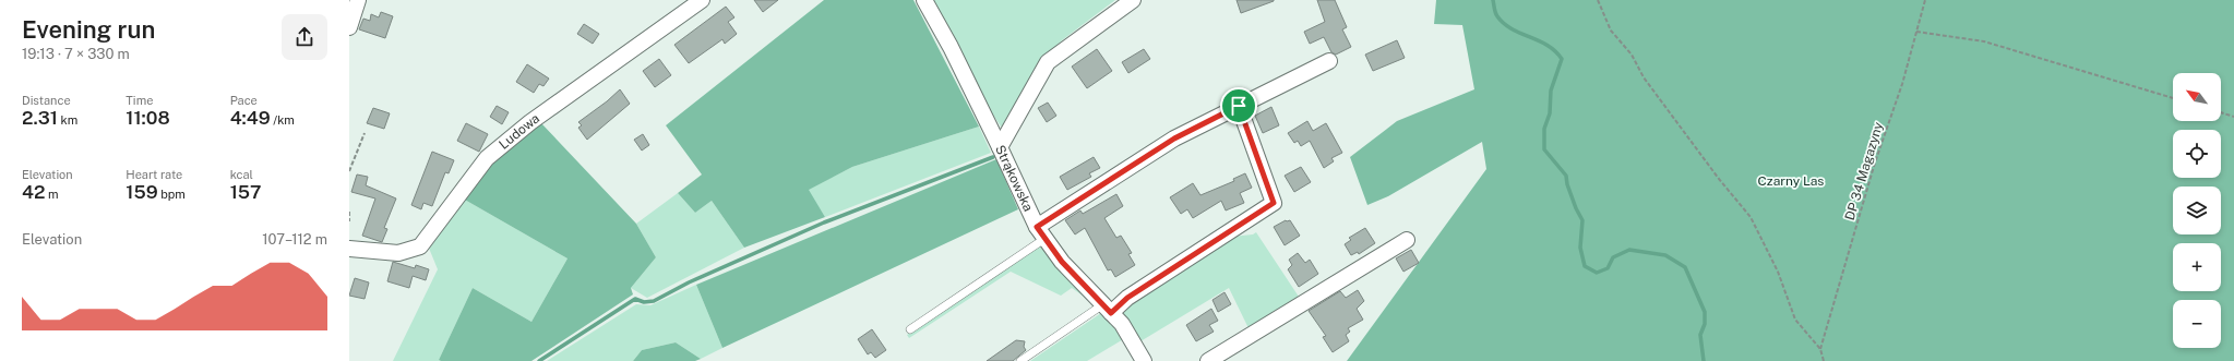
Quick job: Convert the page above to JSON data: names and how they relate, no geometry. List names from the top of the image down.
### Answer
{
  "streets": {
    "street": ["Ludowa", "Strąkowska"],
    "path": ["DP 34 Magazyny"]
  },
  "parks": ["Czarny Las"],
  "north": "top left",
  "page": {
    "heading": ["Evening run", "19:13 · 7 × 330 m"],
    "map_buttons": ["+", "−"],
    "stats": [
      ["Distance", "2.31 km"],
      ["Time", "11:08"],
      ["Pace", "4:49 /km"],
      ["Elevation", "42 m"],
      ["Heart rate", "159 bpm"],
      ["kcal", "157"]
    ],
    "chart": ["Elevation", "107–112 m"]
  }
}
